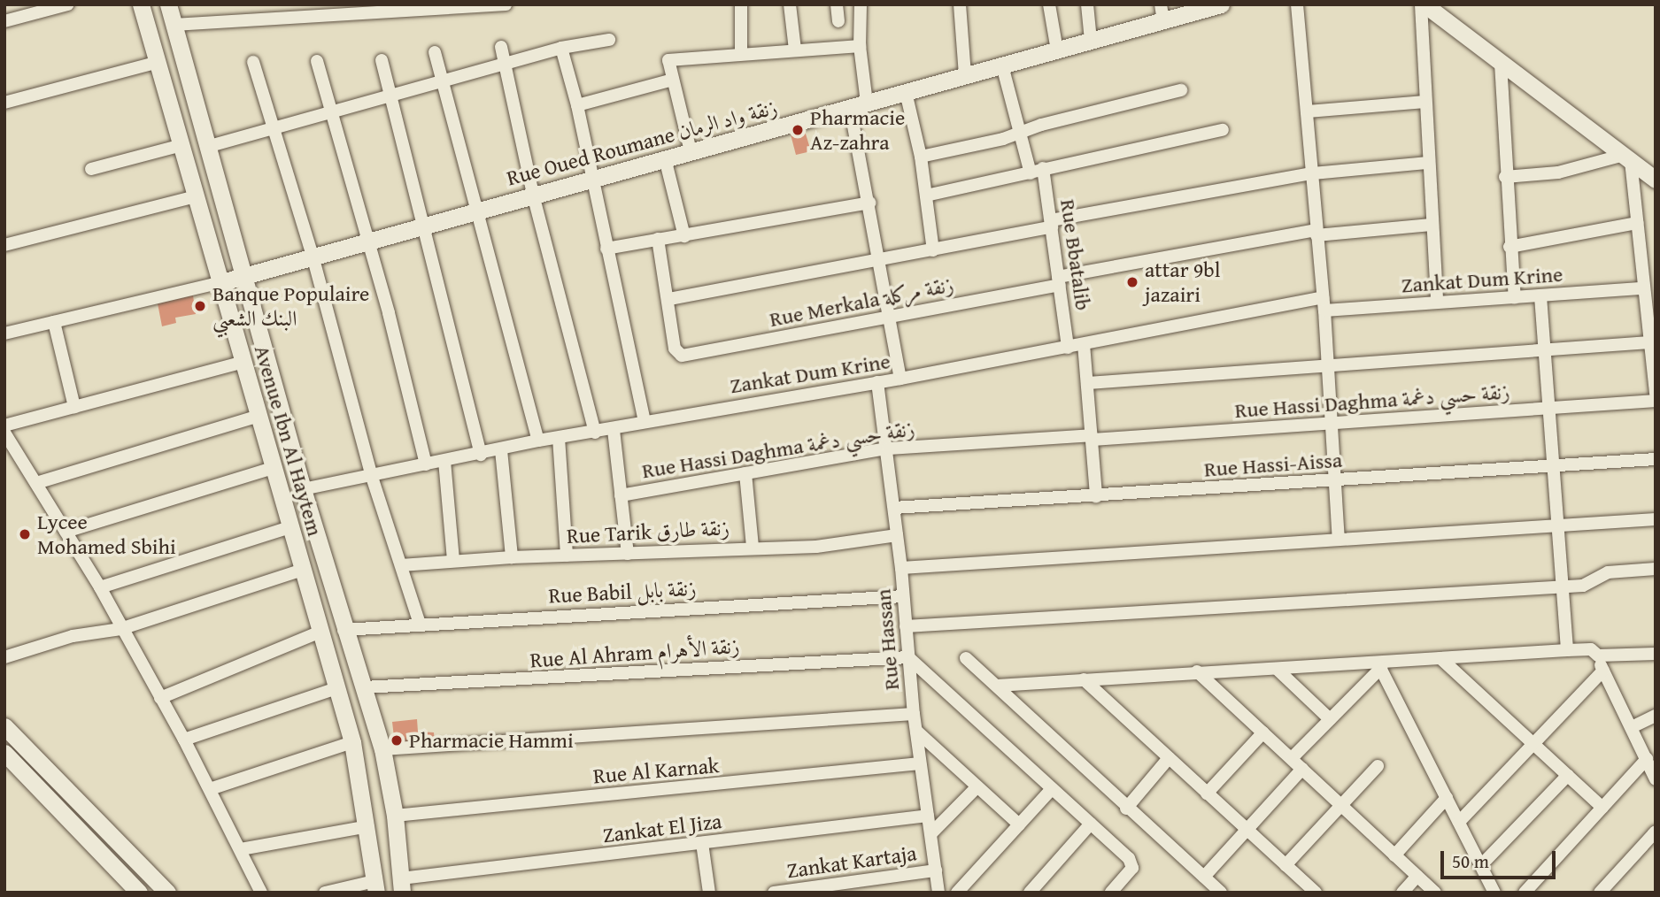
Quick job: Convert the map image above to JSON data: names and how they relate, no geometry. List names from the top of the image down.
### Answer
{
  "streets": {
    "main road": ["Rue Oued Roumane زنقة واد الرمان", "Avenue Ibn Al Haytem"],
    "street": [
      "Rue Bbatalib",
      "Zankat Dum Krine",
      "Rue Merkala زنقة مركلة",
      "Rue Hassi Daghma زنقة حسي دغمة",
      "Rue Hassi-Aissa",
      "Rue Tarik زنقة طارق",
      "Rue Babil زنقة بابل",
      "Rue Hassan",
      "Rue Al Ahram زنقة الأهرام",
      "Rue Al Karnak",
      "Zankat El Jiza",
      "Zankat Kartaja"
    ]
  },
  "crossings": [
    ["Rue Oued Roumane زنقة واد الرمان", "Rue Bbatalib"],
    ["Rue Oued Roumane زنقة واد الرمان", "Avenue Ibn Al Haytem"],
    ["Rue Bbatalib", "Zankat Dum Krine"],
    ["Rue Bbatalib", "Rue Merkala زنقة مركلة"],
    ["Zankat Dum Krine", "Avenue Ibn Al Haytem"],
    ["Zankat Dum Krine", "Rue Hassan"],
    ["Rue Hassi Daghma زنقة حسي دغمة", "Rue Hassan"],
    ["Avenue Ibn Al Haytem", "Rue Babil زنقة بابل"],
    ["Avenue Ibn Al Haytem", "Rue Al Ahram زنقة الأهرام"],
    ["Avenue Ibn Al Haytem", "Rue Al Karnak"],
    ["Avenue Ibn Al Haytem", "Zankat El Jiza"],
    ["Rue Hassi-Aissa", "Rue Hassan"],
    ["Rue Tarik زنقة طارق", "Rue Hassan"],
    ["Rue Babil زنقة بابل", "Rue Hassan"],
    ["Rue Hassan", "Rue Al Ahram زنقة الأهرام"],
    ["Rue Hassan", "Rue Al Karnak"],
    ["Rue Hassan", "Zankat El Jiza"],
    ["Rue Hassan", "Zankat Kartaja"]
  ],
  "places": [
    "Pharmacie Az-zahra",
    "attar 9bl jazairi",
    "Banque Populaire البنك الشعبي",
    "Lycee Mohamed Sbihi",
    "Pharmacie Hammi"
  ],
  "scale_bar": "50 m"
}
